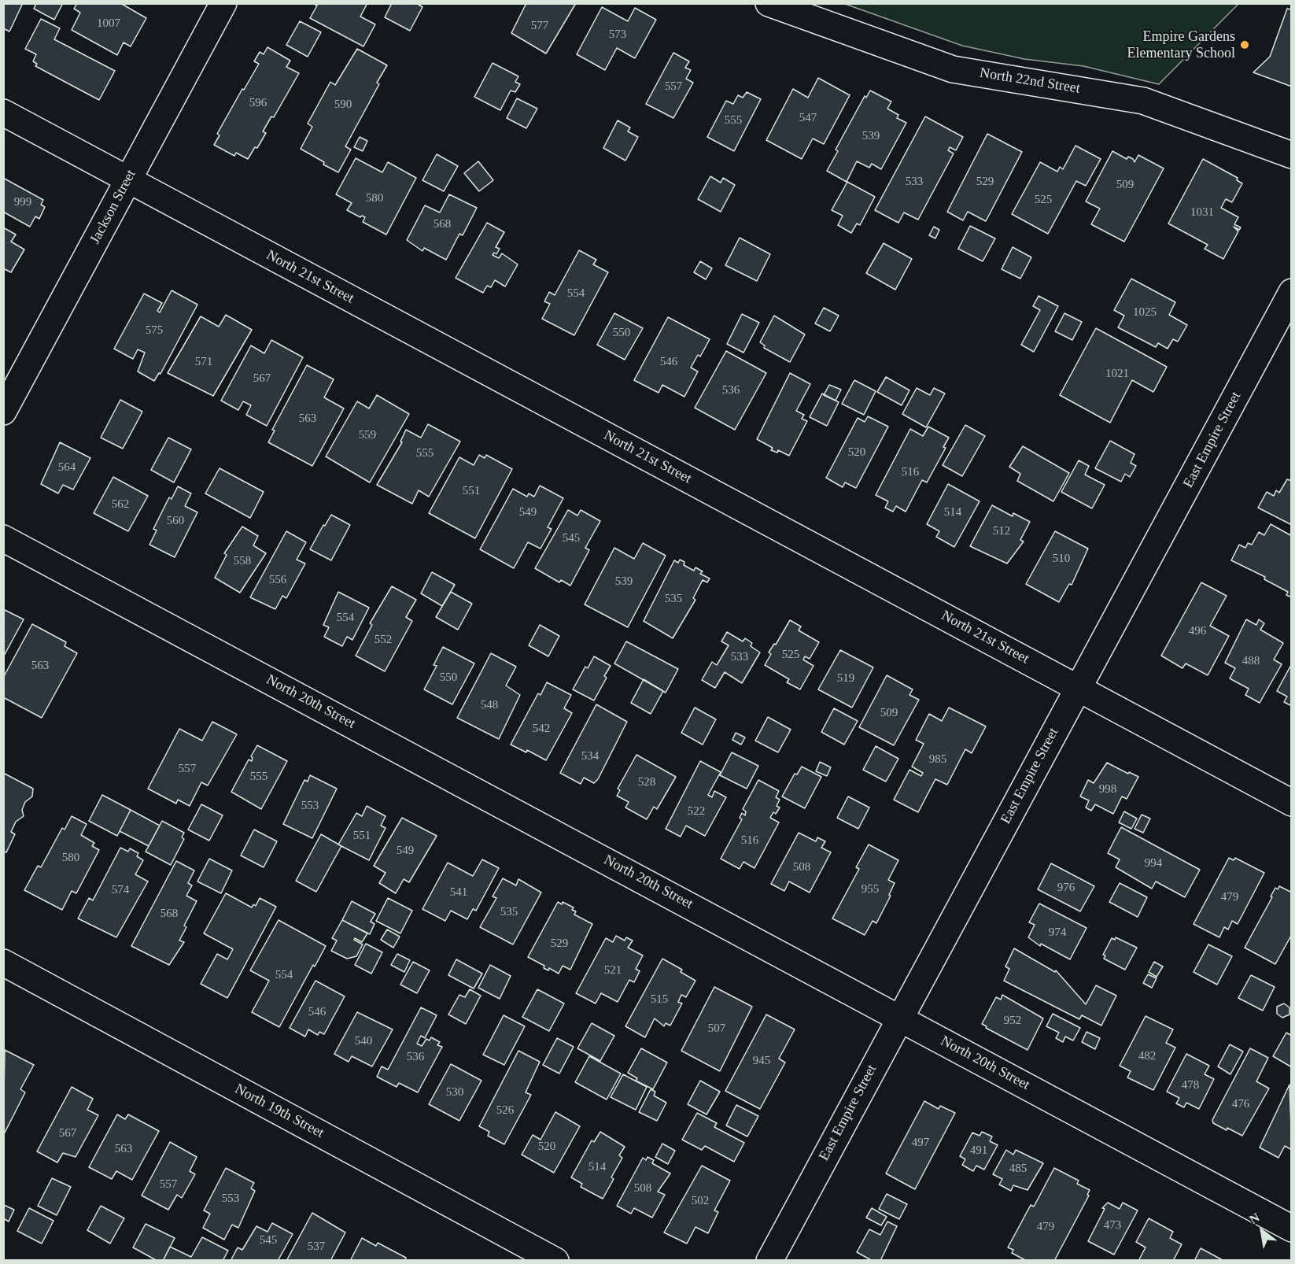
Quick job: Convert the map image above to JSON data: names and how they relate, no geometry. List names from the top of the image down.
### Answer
{
  "streets": {
    "street": [
      "North 22nd Street",
      "Jackson Street",
      "North 21st Street",
      "East Empire Street",
      "North 20th Street",
      "North 19th Street"
    ]
  },
  "crossings": [
    ["Jackson Street", "North 21st Street"],
    ["North 21st Street", "East Empire Street"],
    ["East Empire Street", "North 20th Street"]
  ],
  "places": ["Empire Gardens Elementary School"],
  "house_numbers": [
    "1007",
    "577",
    "573",
    "557",
    "596",
    "590",
    "547",
    "555",
    "539",
    "533",
    "529",
    "509",
    "580",
    "525",
    "999",
    "1031",
    "568",
    "554",
    "1025",
    "575",
    "550",
    "571",
    "546",
    "1021",
    "567",
    "536",
    "563",
    "559",
    "520",
    "555",
    "564",
    "516",
    "551",
    "562",
    "549",
    "514",
    "560",
    "512",
    "545",
    "510",
    "558",
    "556",
    "539",
    "535",
    "554",
    "496",
    "552",
    "525",
    "533",
    "488",
    "563",
    "550",
    "519",
    "548",
    "509",
    "542",
    "534",
    "985",
    "557",
    "555",
    "528",
    "998",
    "553",
    "522",
    "551",
    "516",
    "549",
    "580",
    "994",
    "508",
    "976",
    "955",
    "574",
    "541",
    "479",
    "535",
    "568",
    "974",
    "529",
    "521",
    "554",
    "515",
    "546",
    "952",
    "507",
    "540",
    "482",
    "536",
    "945",
    "478",
    "530",
    "476",
    "526",
    "567",
    "497",
    "520",
    "563",
    "491",
    "514",
    "485",
    "557",
    "508",
    "553",
    "502",
    "473",
    "479",
    "545",
    "537"
  ],
  "north": "top left"
}
